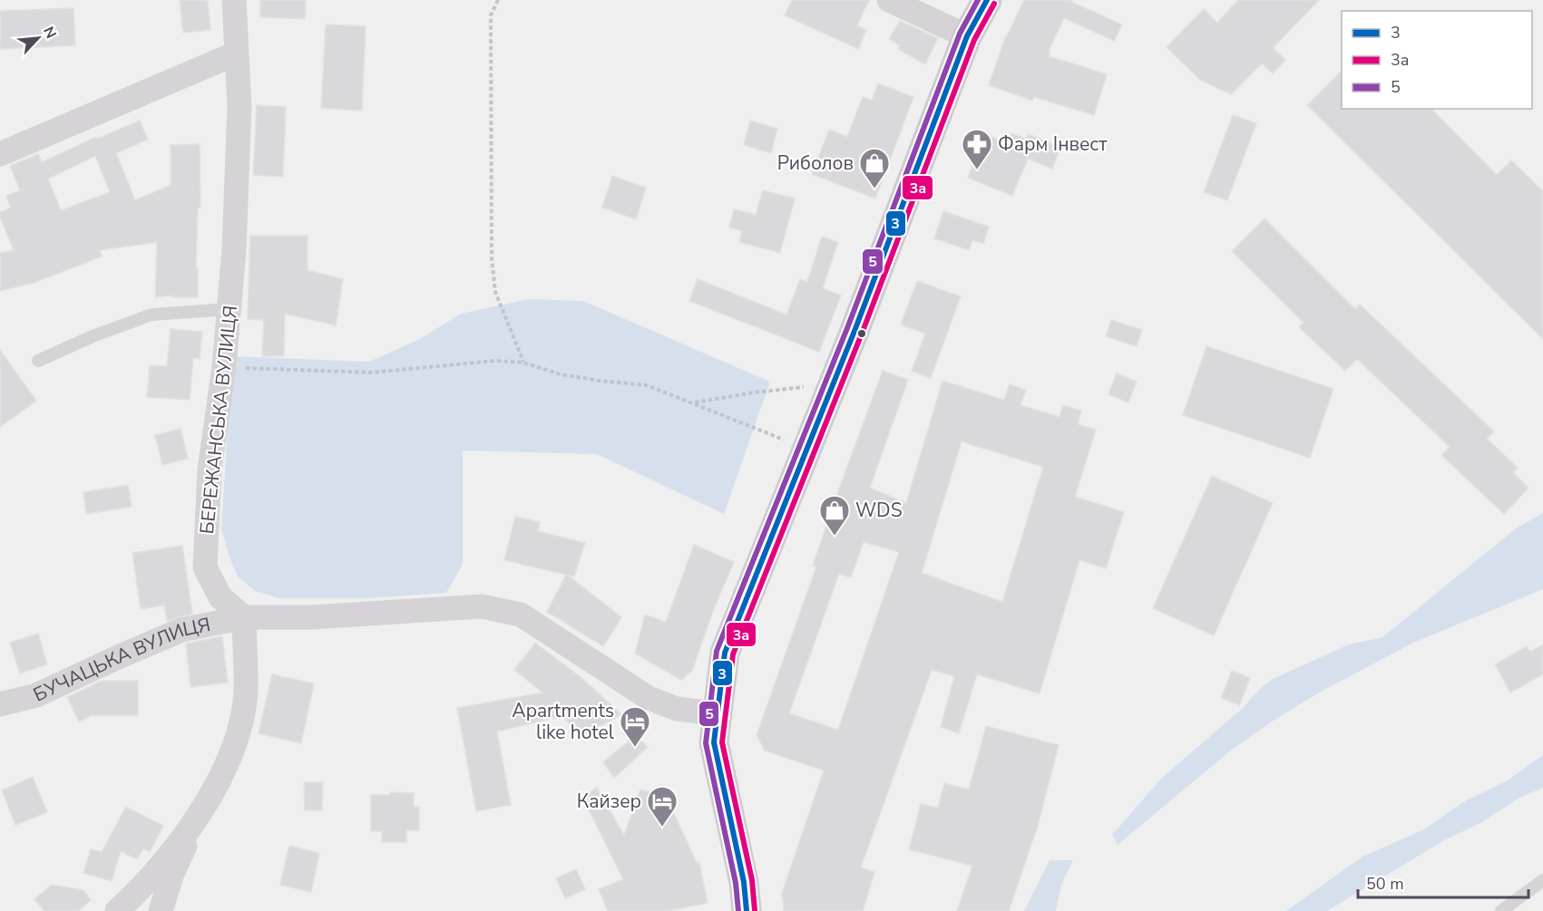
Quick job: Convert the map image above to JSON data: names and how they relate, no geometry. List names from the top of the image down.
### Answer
{
  "streets": {
    "street": ["БЕРЕЖАНСЬКА ВУЛИЦЯ", "БУЧАЦЬКА ВУЛИЦЯ"]
  },
  "crossings": [
    ["БЕРЕЖАНСЬКА ВУЛИЦЯ", "БУЧАЦЬКА ВУЛИЦЯ"]
  ],
  "places": {
    "pharmacy": ["Фарм Інвест"],
    "shop": ["Риболов", "WDS"],
    "hotel": ["Apartments like hotel", "Кайзер"]
  },
  "lines": ["transit line 3", "transit line 5", "transit line 3а"],
  "legend": ["3", "3а", "5"],
  "scale_bar": "50 m",
  "north": "top right"
}
